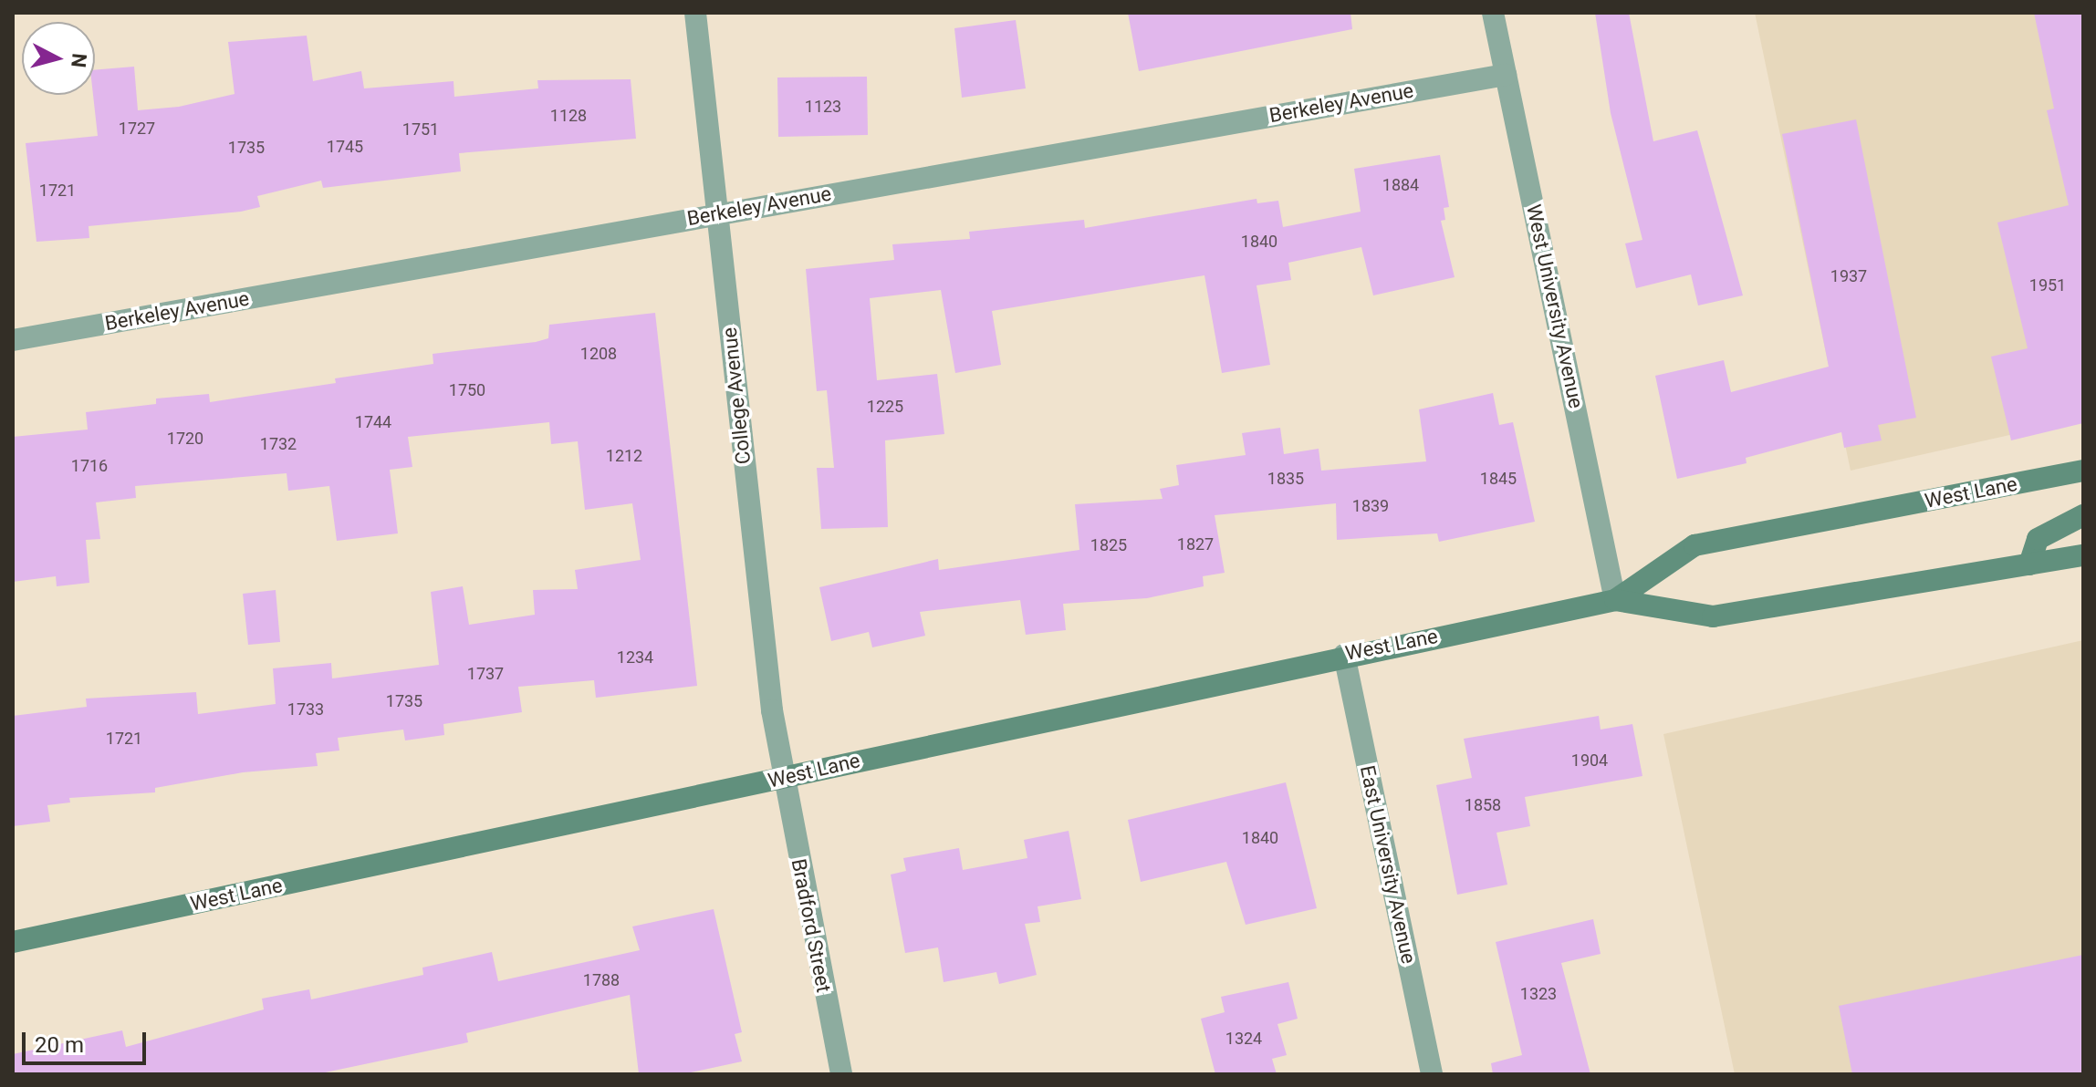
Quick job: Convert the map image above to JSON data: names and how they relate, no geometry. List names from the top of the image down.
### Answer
{
  "streets": {
    "main road": ["West Lane"],
    "street": [
      "Berkeley Avenue",
      "West University Avenue",
      "College Avenue",
      "East University Avenue",
      "Bradford Street"
    ]
  },
  "crossings": [
    ["Berkeley Avenue", "West University Avenue"],
    ["Berkeley Avenue", "College Avenue"],
    ["West University Avenue", "West Lane"],
    ["College Avenue", "West Lane"],
    ["College Avenue", "Bradford Street"],
    ["West Lane", "East University Avenue"],
    ["West Lane", "Bradford Street"]
  ],
  "house_numbers": [
    "1123",
    "1128",
    "1727",
    "1751",
    "1745",
    "1735",
    "1884",
    "1721",
    "1840",
    "1937",
    "1951",
    "1208",
    "1750",
    "1225",
    "1744",
    "1720",
    "1732",
    "1212",
    "1716",
    "1835",
    "1845",
    "1839",
    "1827",
    "1825",
    "1234",
    "1737",
    "1735",
    "1733",
    "1721",
    "1904",
    "1858",
    "1840",
    "1788",
    "1323",
    "1324"
  ],
  "scale_bar": "20 m",
  "north": "right"
}
